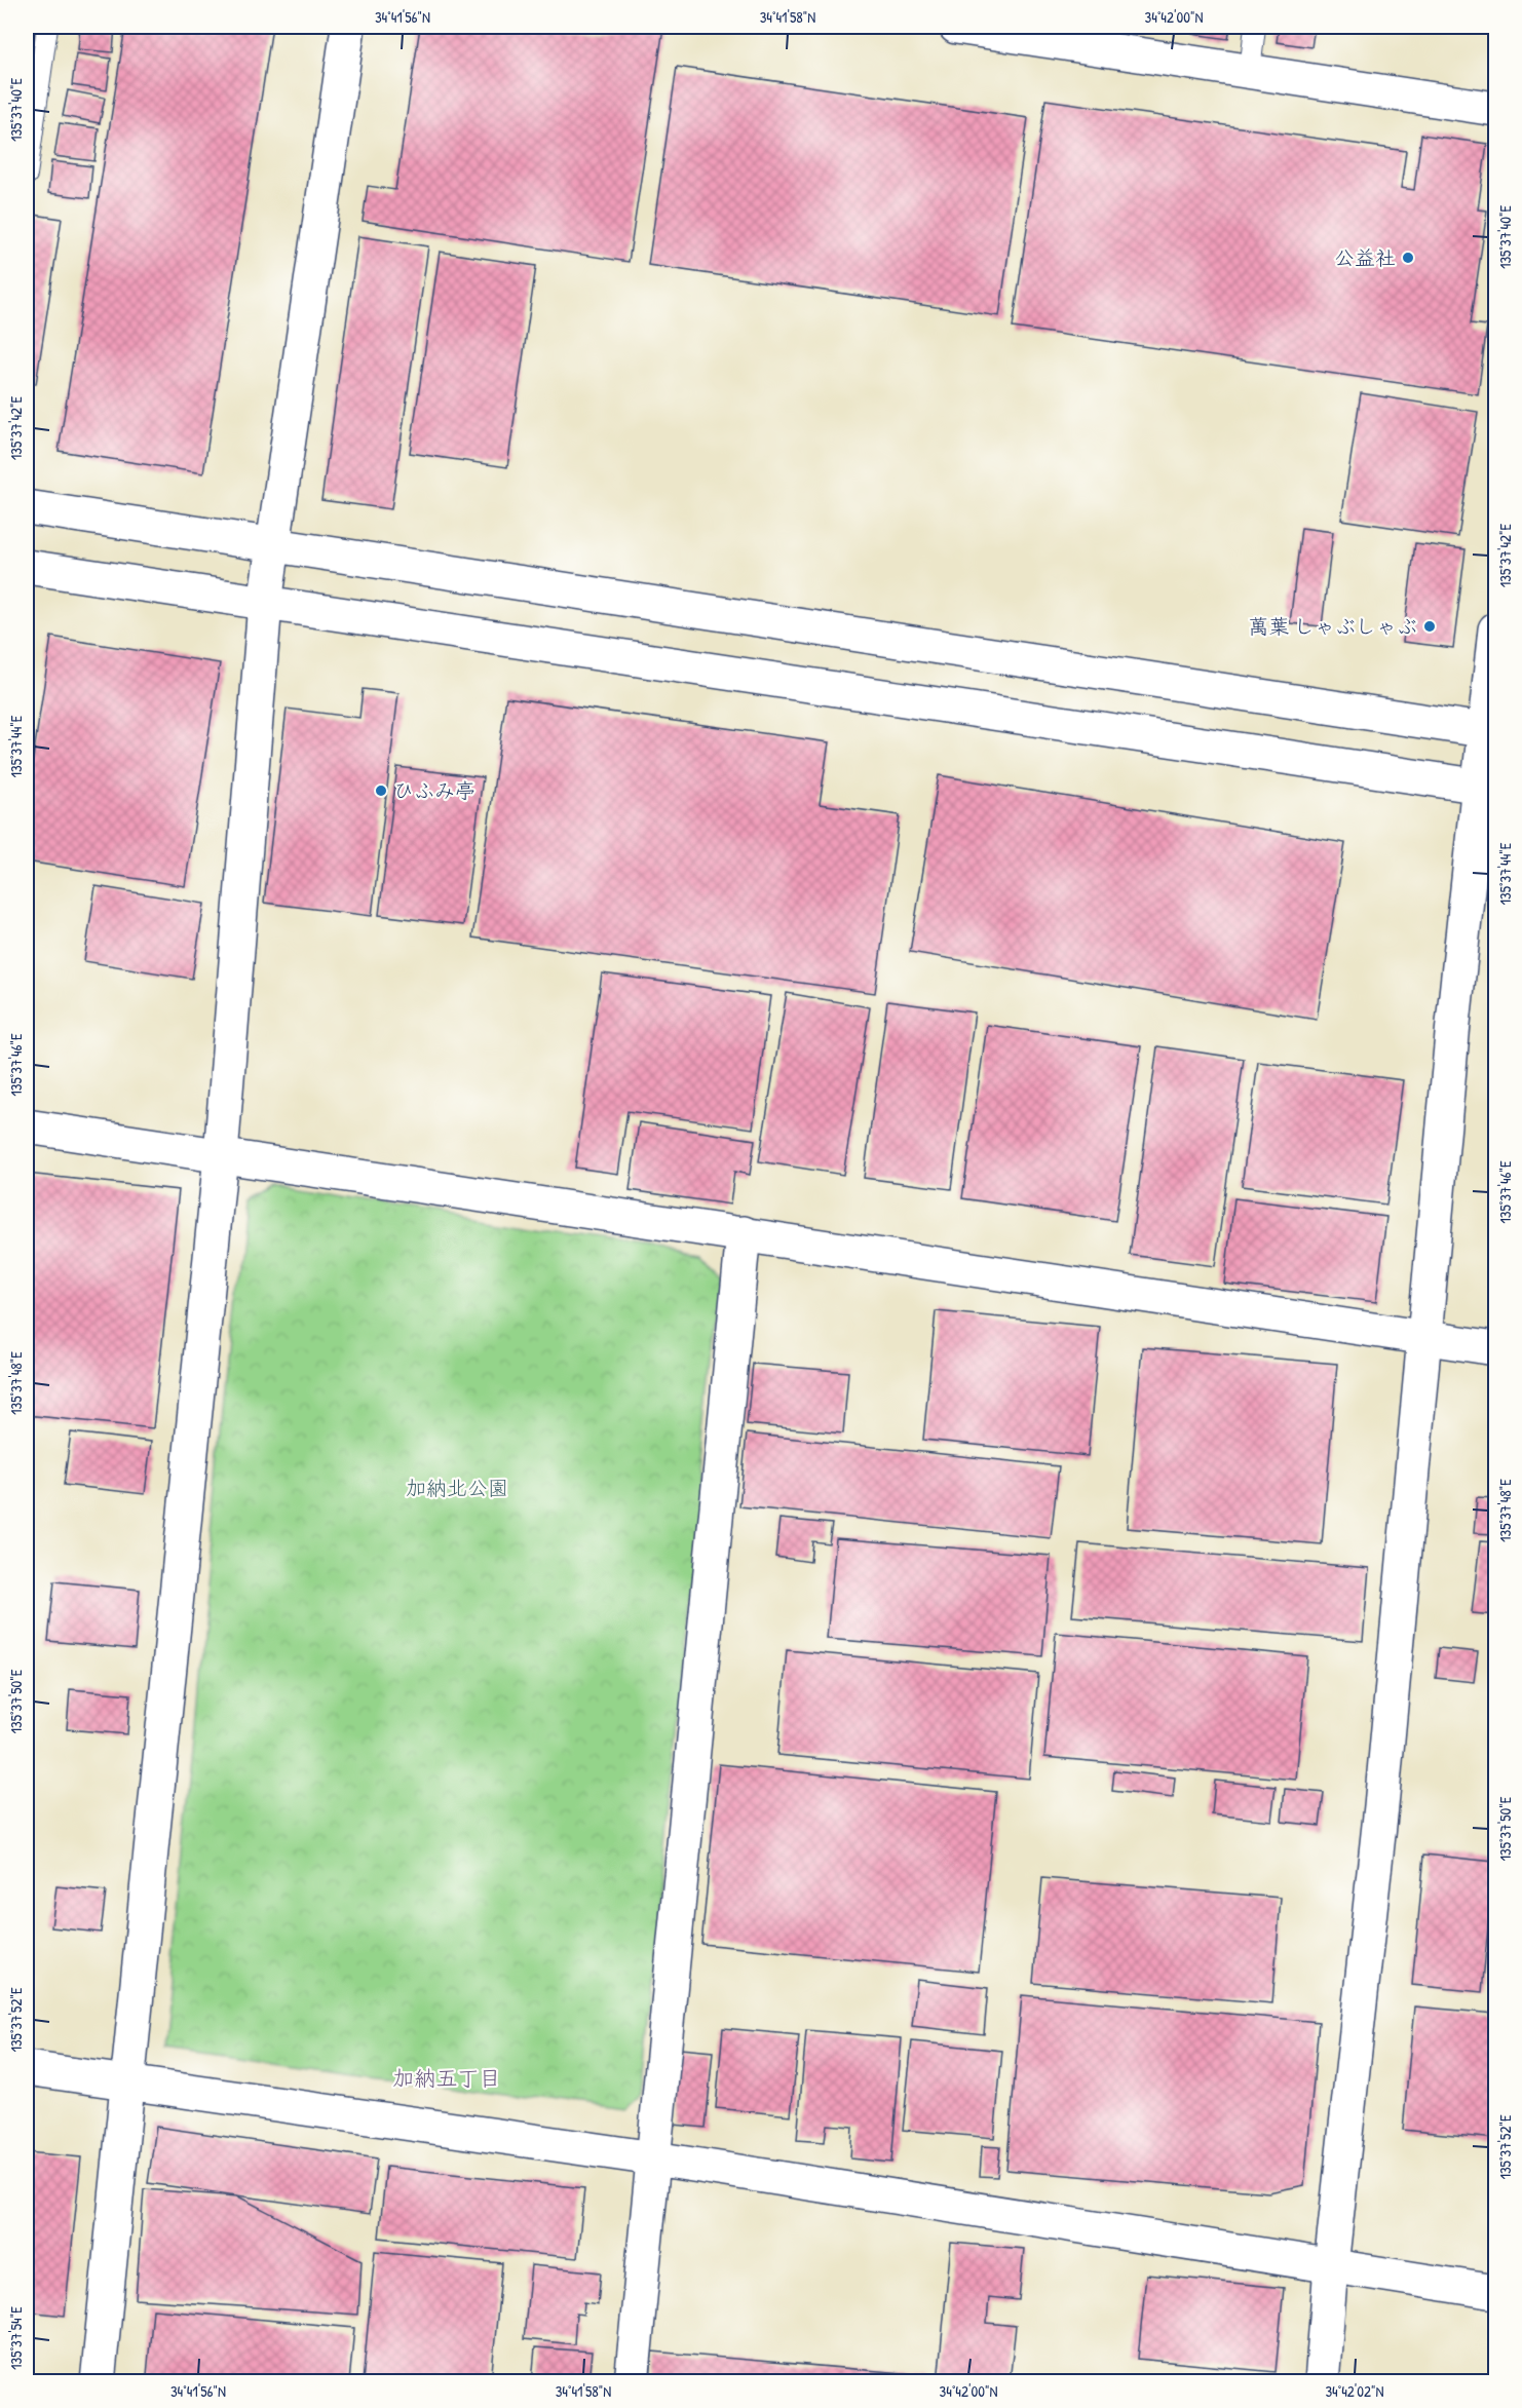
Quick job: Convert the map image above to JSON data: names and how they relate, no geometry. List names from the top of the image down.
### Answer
{
  "districts": ["加納五丁目"],
  "parks": ["加納北公園"],
  "places": ["公益社", "萬葉 しゃぶしゃぶ", "ひふみ亭"],
  "coordinates": [
    "34°41'56\"N",
    "34°41'58\"N",
    "34°42'00\"N",
    "135°37'40\"E",
    "135°37'42\"E",
    "135°37'44\"E",
    "135°37'46\"E",
    "135°37'48\"E",
    "135°37'50\"E",
    "135°37'52\"E",
    "135°37'54\"E",
    "34°42'02\"N"
  ]
}
